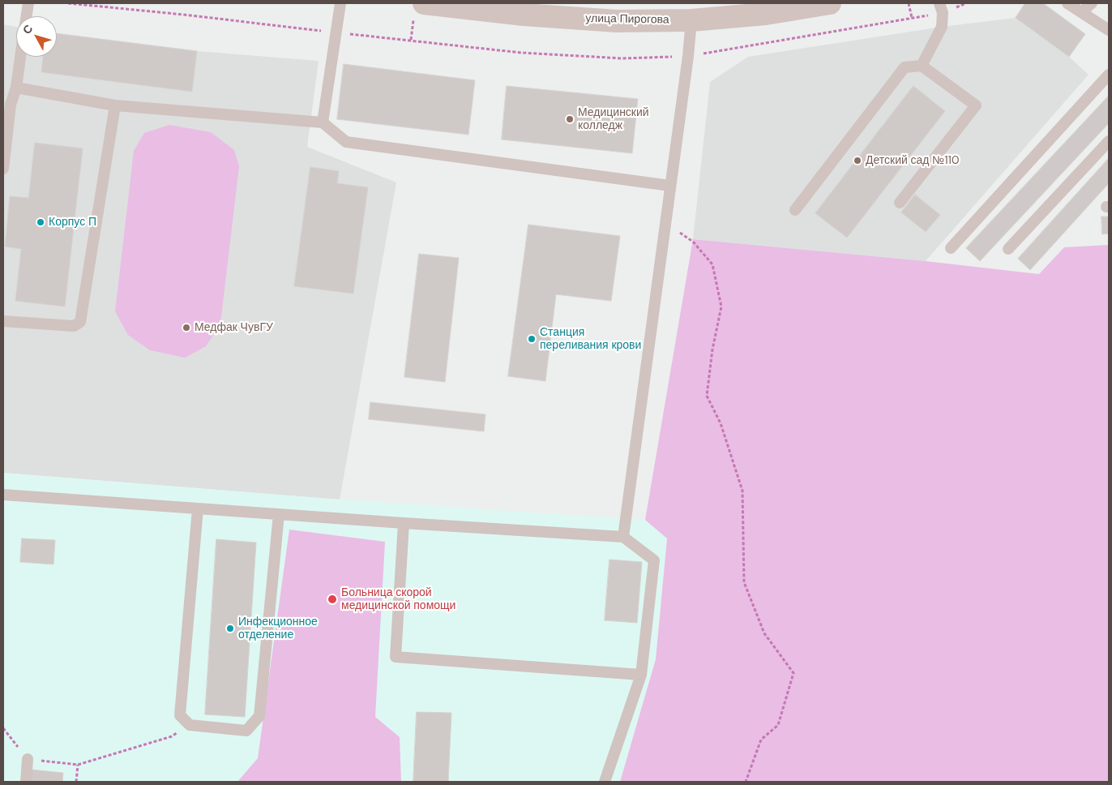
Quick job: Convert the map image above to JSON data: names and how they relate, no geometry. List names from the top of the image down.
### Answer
{
  "streets": {
    "main road": ["улица Пирогова"]
  },
  "places": [
    "Медицинский колледж",
    "Детский сад №110",
    "Корпус П",
    "Медфак ЧувГУ",
    "Станция переливания крови",
    "Больница скорой медицинской помощи",
    "Инфекционное отделение"
  ],
  "north": "top left"
}
